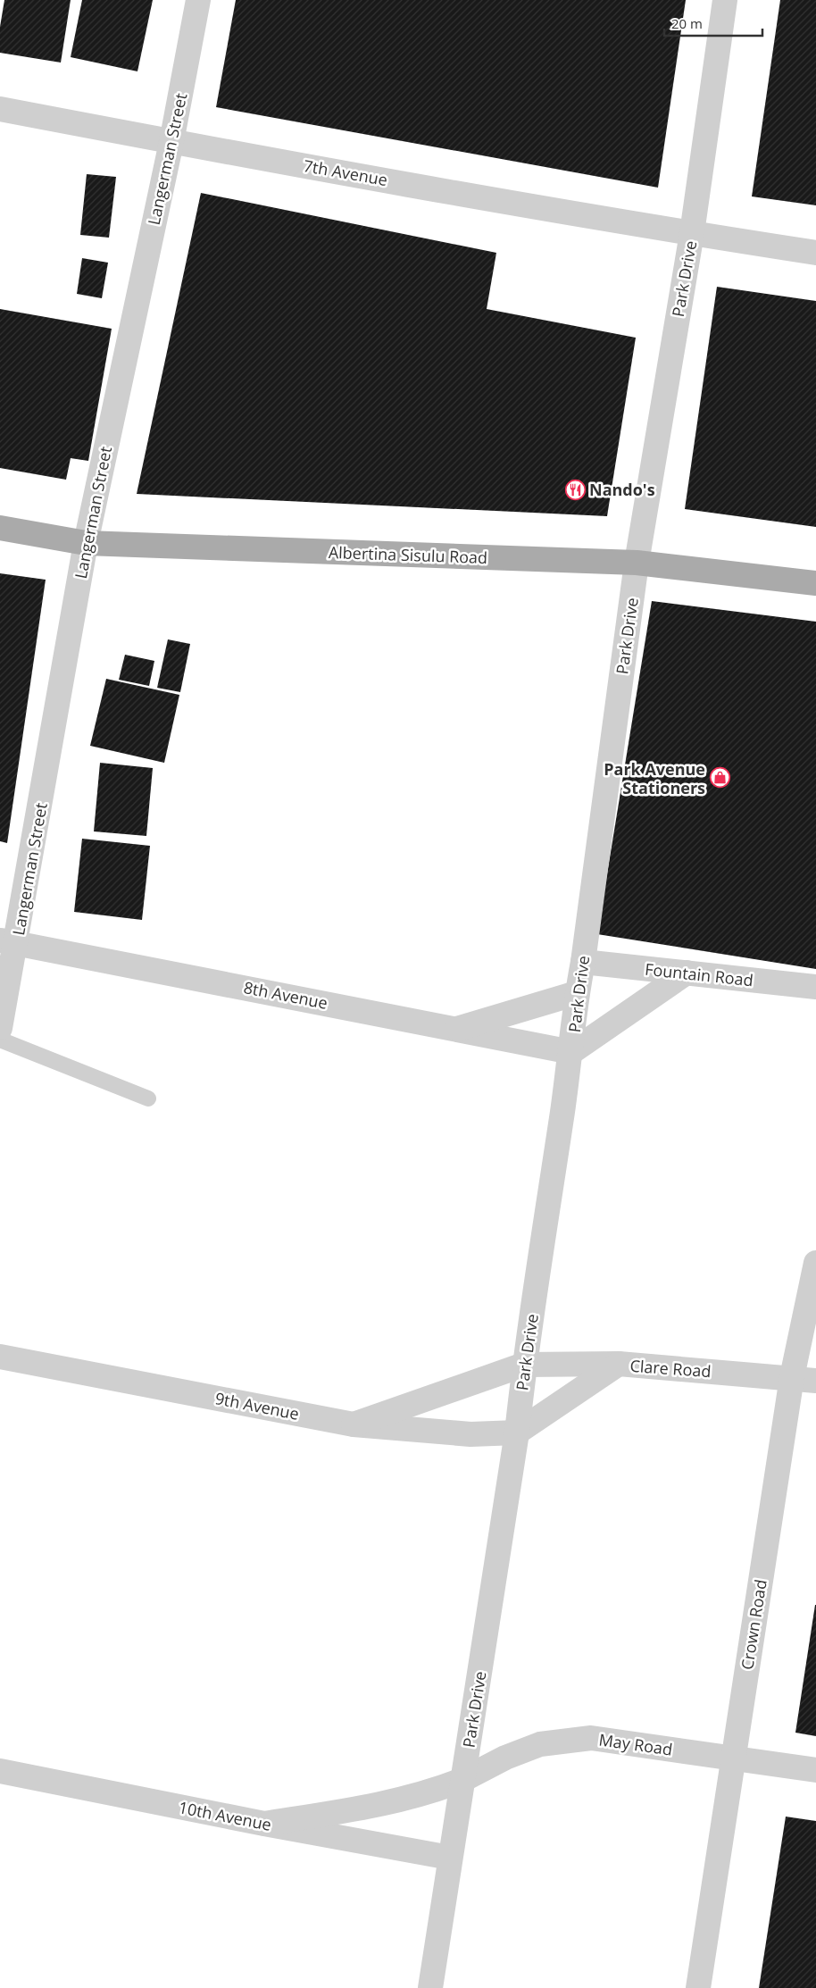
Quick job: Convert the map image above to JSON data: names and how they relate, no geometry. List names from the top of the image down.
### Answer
{
  "streets": {
    "main road": ["Albertina Sisulu Road"],
    "street": [
      "Langerman Street",
      "7th Avenue",
      "Park Drive",
      "Fountain Road",
      "8th Avenue",
      "Clare Road",
      "9th Avenue",
      "Crown Road",
      "May Road",
      "10th Avenue"
    ]
  },
  "crossings": [
    ["Langerman Street", "7th Avenue"],
    ["Langerman Street", "Albertina Sisulu Road"],
    ["Langerman Street", "8th Avenue"],
    ["7th Avenue", "Park Drive"],
    ["Park Drive", "Albertina Sisulu Road"],
    ["Park Drive", "Fountain Road"],
    ["Park Drive", "8th Avenue"],
    ["Park Drive", "Clare Road"],
    ["Park Drive", "9th Avenue"],
    ["Park Drive", "May Road"],
    ["Park Drive", "10th Avenue"],
    ["Clare Road", "9th Avenue"],
    ["Clare Road", "Crown Road"],
    ["Crown Road", "May Road"],
    ["May Road", "10th Avenue"]
  ],
  "places": {
    "restaurant": ["Nando's"],
    "shop": ["Park Avenue Stationers"]
  },
  "scale_bar": "20 m"
}
